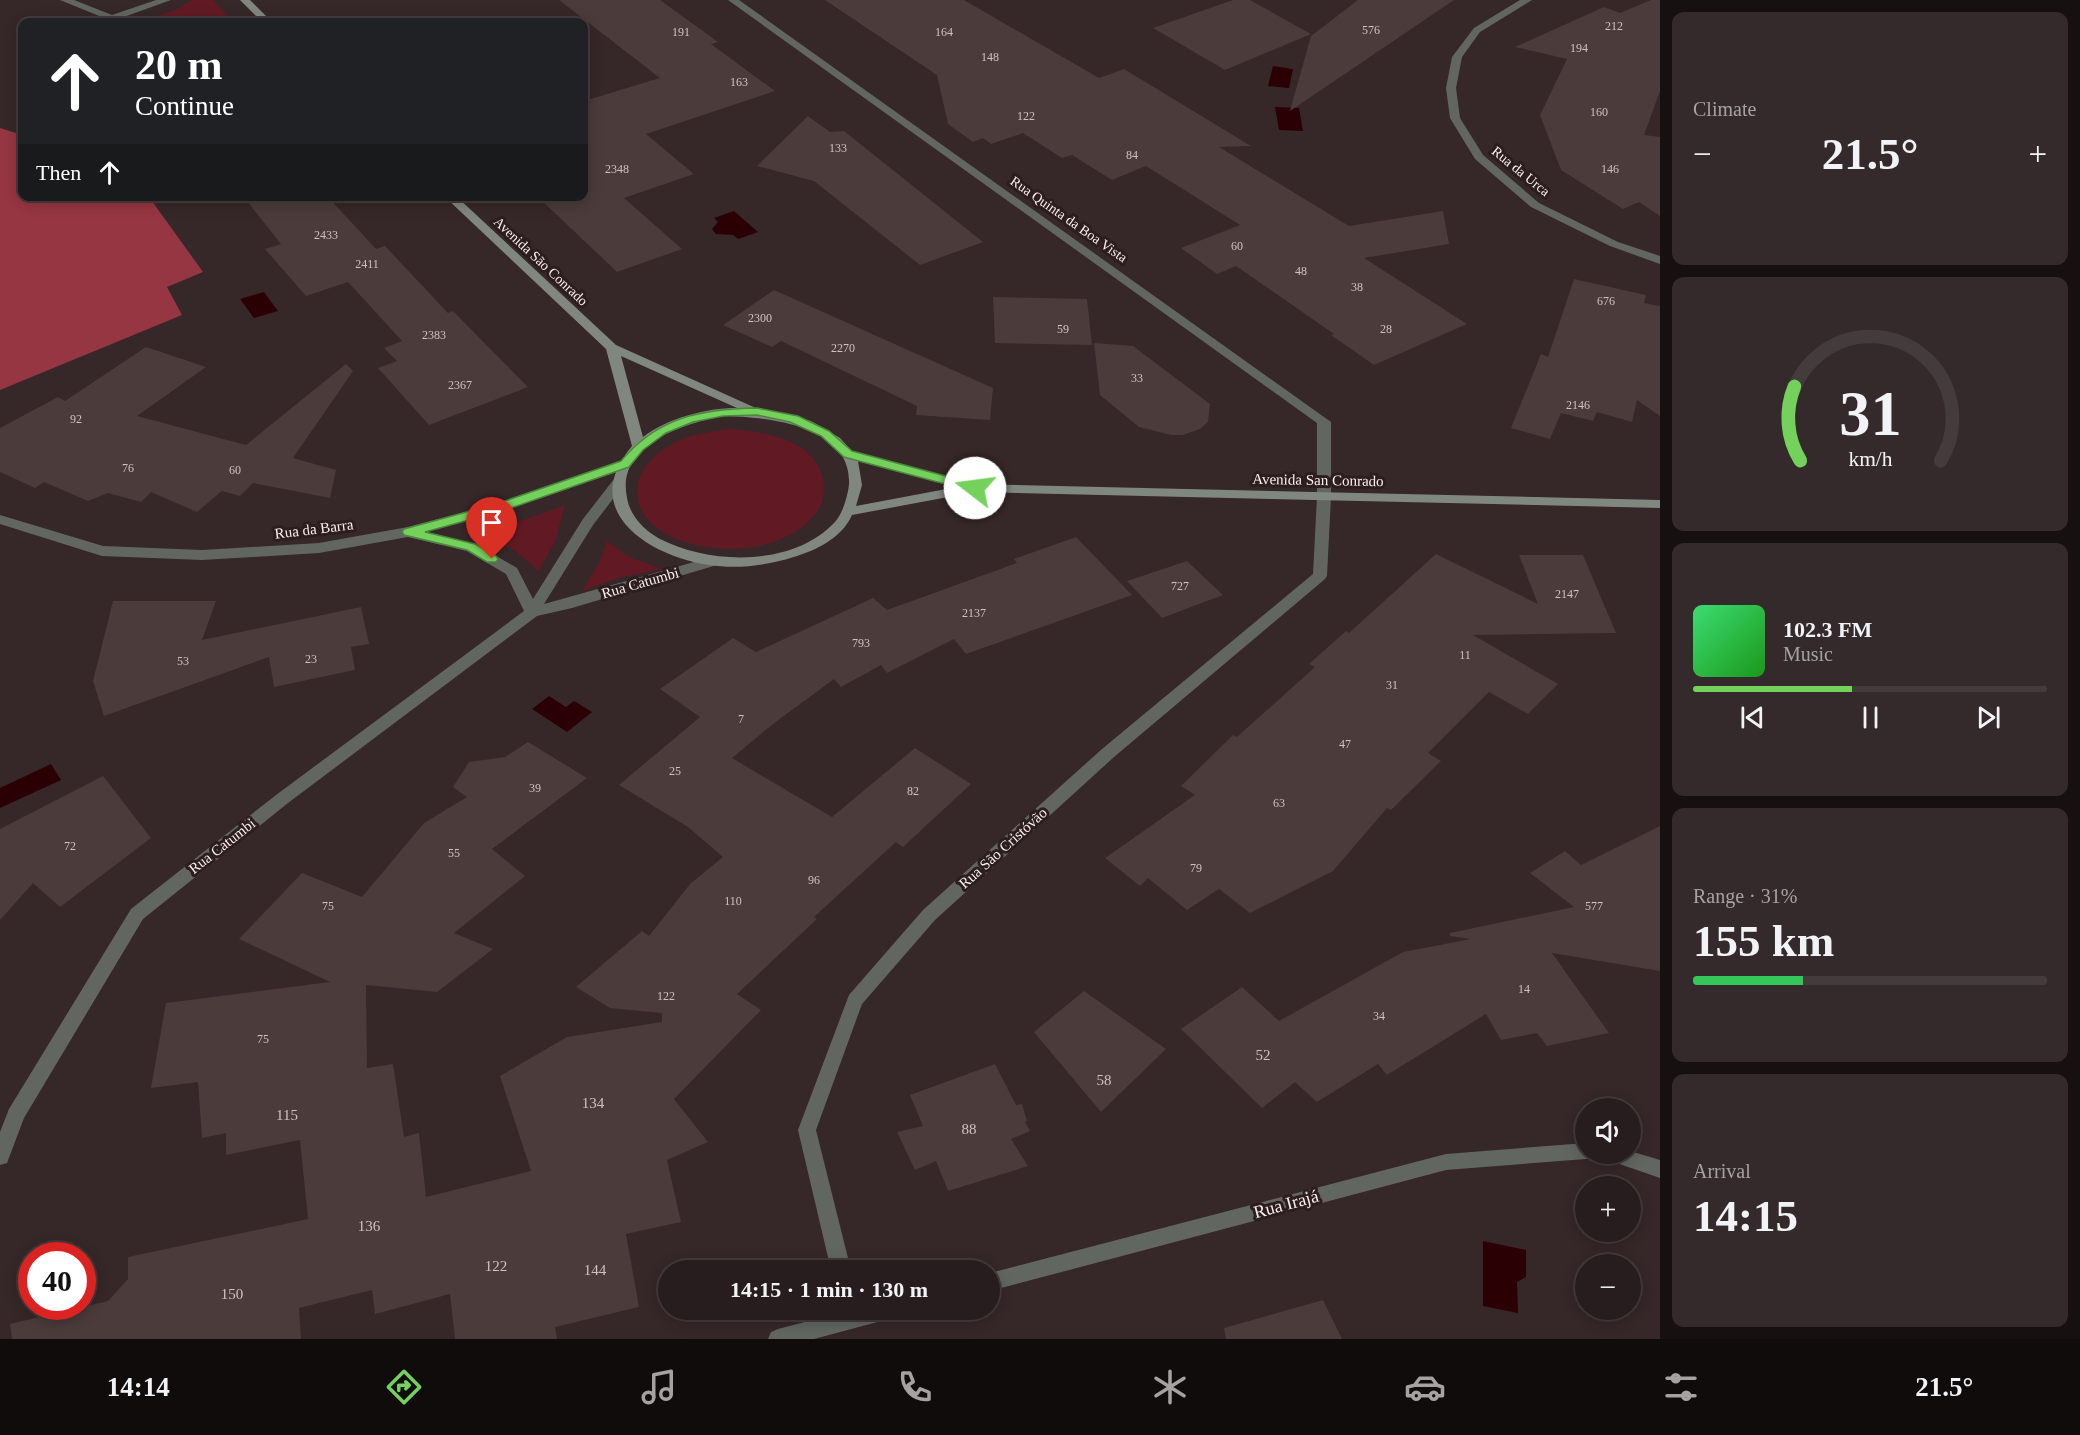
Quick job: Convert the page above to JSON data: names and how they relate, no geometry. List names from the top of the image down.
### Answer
{
  "streets": {
    "street": [
      "Rua da Urca",
      "Rua Quinta da Boa Vista",
      "Avenida São Conrado",
      "Avenida San Conrado",
      "Rua da Barra",
      "Rua Catumbi",
      "Rua São Cristóvão",
      "Rua Irajá"
    ]
  },
  "crossings": [
    ["Rua Quinta da Boa Vista", "Avenida San Conrado"],
    ["Rua Quinta da Boa Vista", "Rua São Cristóvão"],
    ["Avenida São Conrado", "Avenida San Conrado"],
    ["Avenida São Conrado", "Rua da Barra"],
    ["Avenida São Conrado", "Rua Catumbi"],
    ["Avenida San Conrado", "Rua da Barra"],
    ["Avenida San Conrado", "Rua Catumbi"],
    ["Avenida San Conrado", "Rua São Cristóvão"],
    ["Rua da Barra", "Rua Catumbi"]
  ],
  "house_numbers": [
    "212",
    "576",
    "191",
    "164",
    "194",
    "148",
    "163",
    "160",
    "122",
    "133",
    "84",
    "2348",
    "146",
    "2433",
    "60",
    "2411",
    "48",
    "38",
    "676",
    "2300",
    "59",
    "28",
    "2383",
    "2270",
    "33",
    "2367",
    "2146",
    "92",
    "76",
    "60",
    "727",
    "2147",
    "2137",
    "793",
    "11",
    "23",
    "53",
    "31",
    "7",
    "47",
    "25",
    "39",
    "82",
    "63",
    "72",
    "55",
    "79",
    "96",
    "110",
    "75",
    "577",
    "14",
    "122",
    "34",
    "75",
    "52",
    "58",
    "134",
    "115",
    "88",
    "136",
    "122",
    "144",
    "150"
  ],
  "page": {
    "tile": [
      "Climate",
      ["Range · 31%", "155 km"],
      ["Arrival", "14:15"]
    ],
    "turn": ["20 m", "Continue"],
    "heat": ["−", "21.5°", "+"],
    "then": "Then",
    "song": ["102.3 FM", "Music"],
    "map_buttons": ["+", "−"],
    "limit": "40",
    "trip": "14:15 · 1 min · 130 m",
    "tabs": ["14:14", "21.5°"],
    "gauge": ["31", "km/h"]
  }
}
